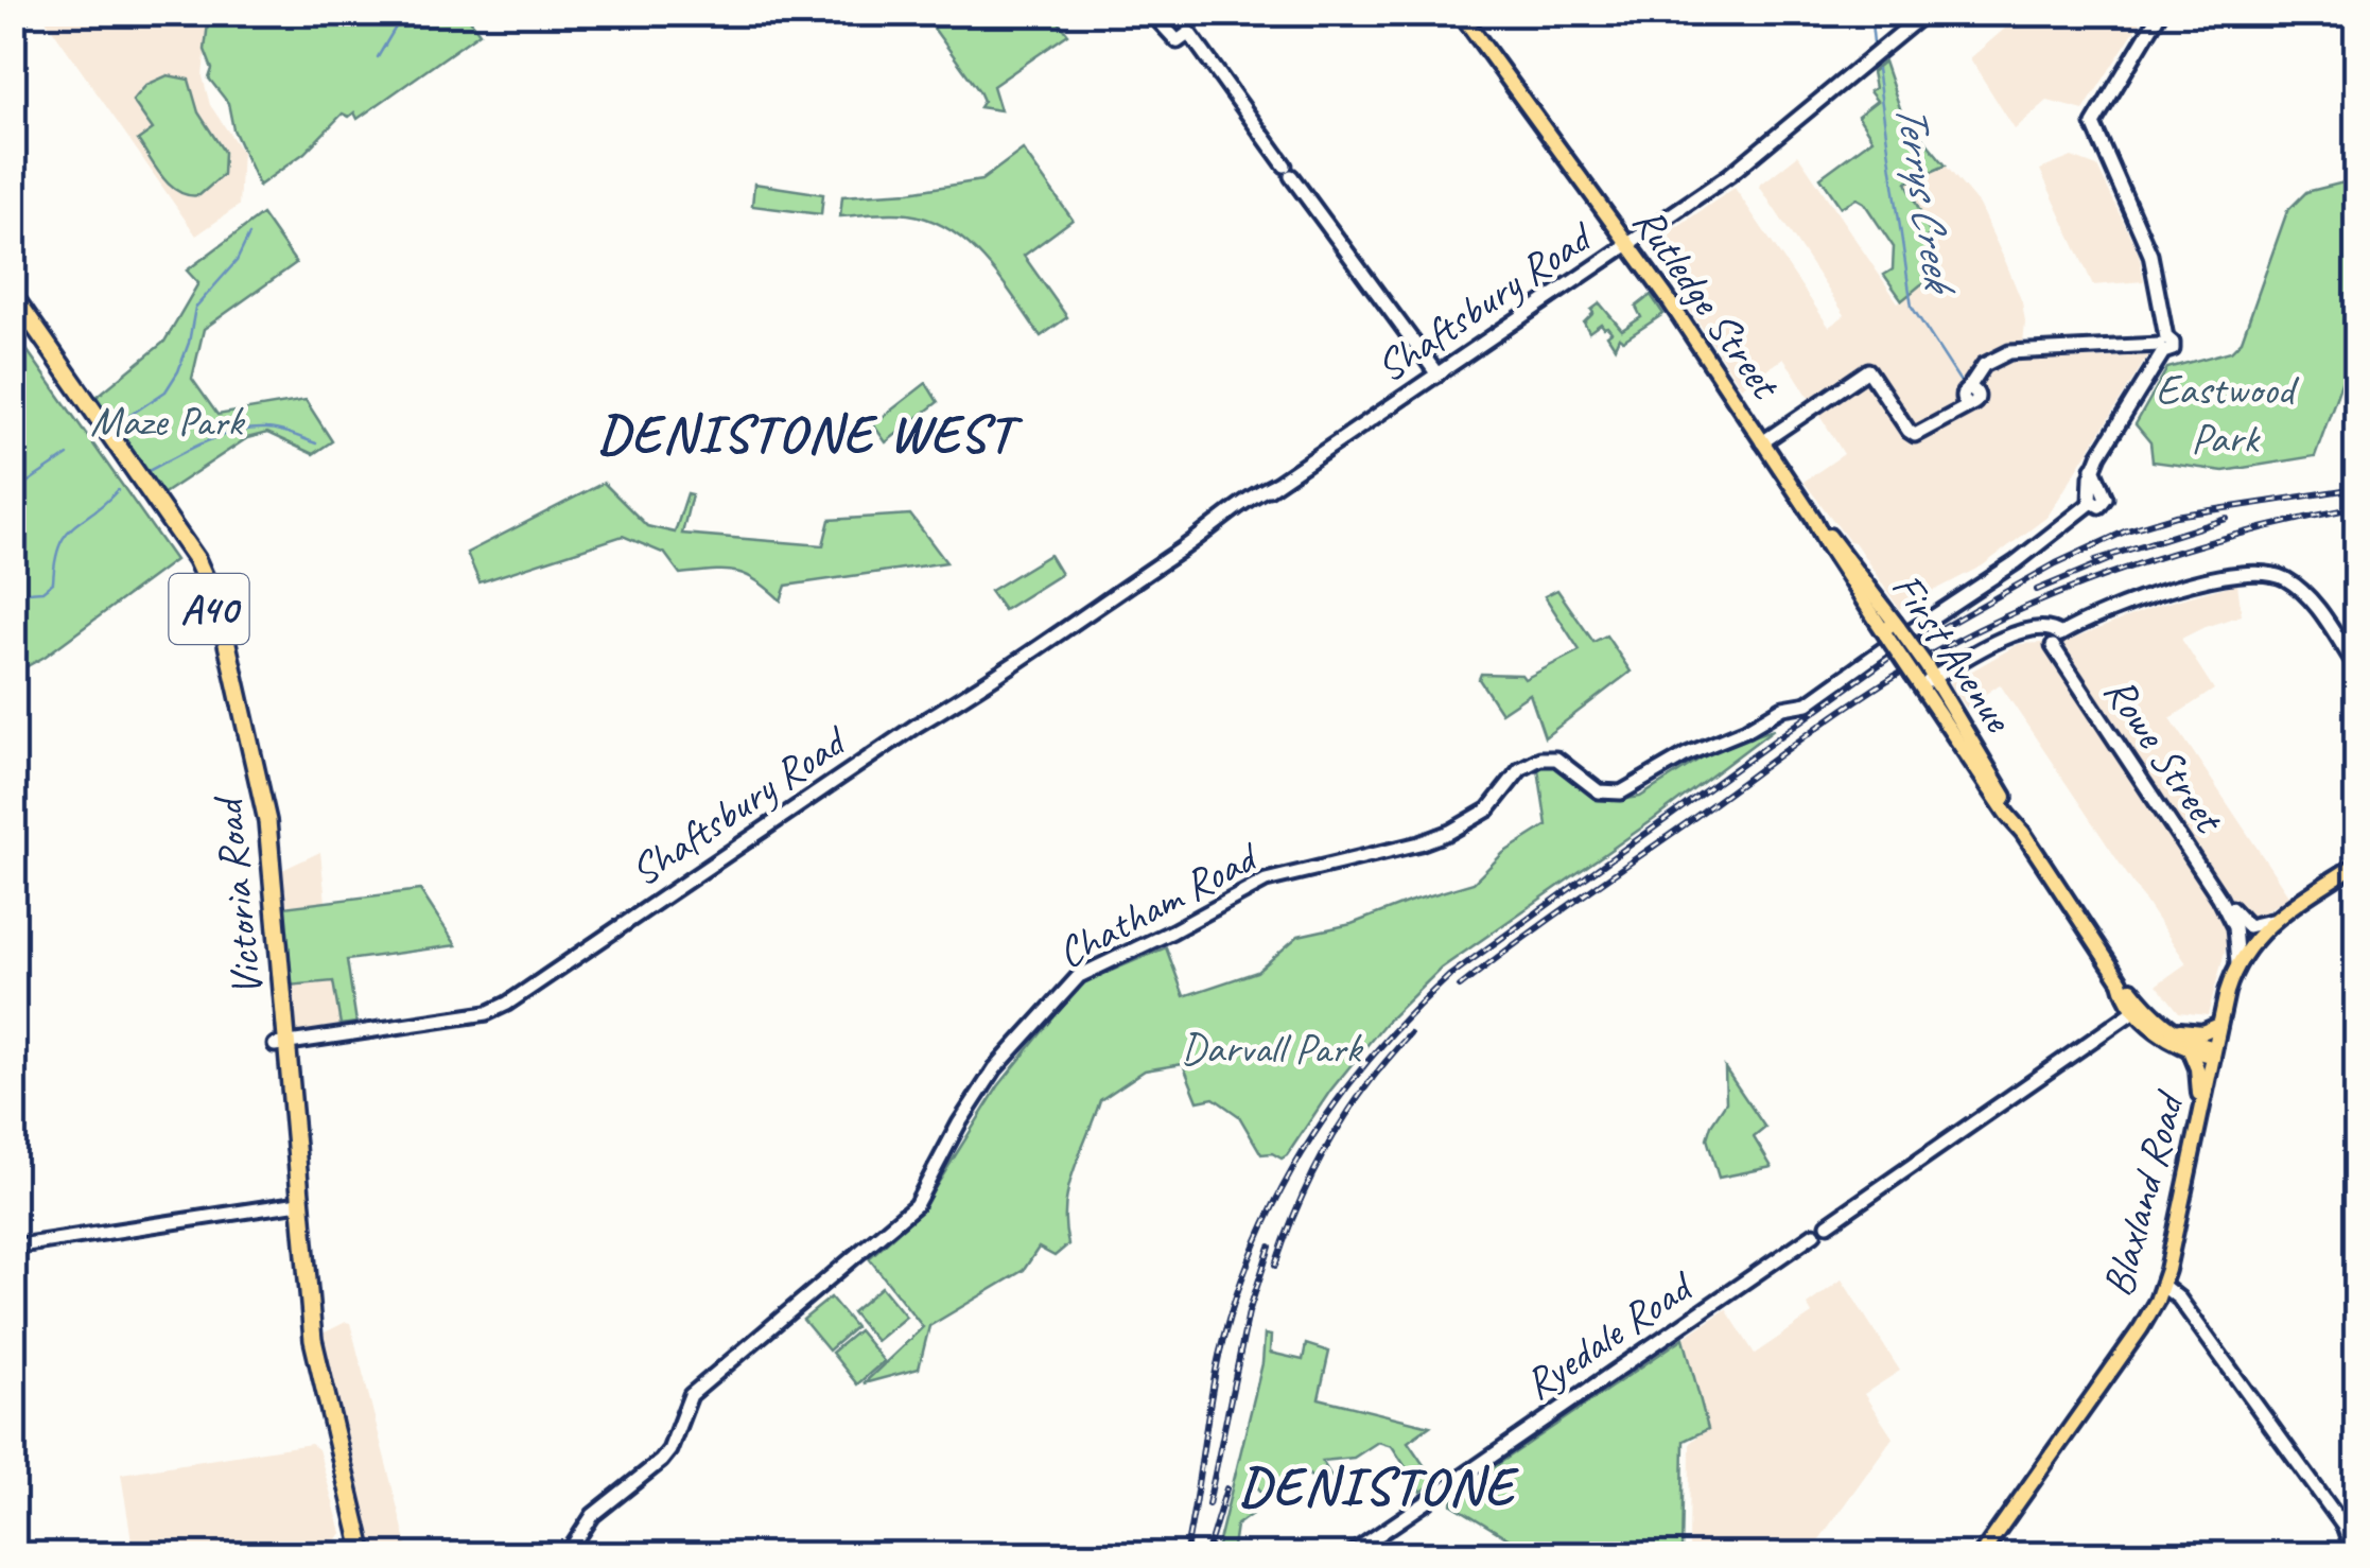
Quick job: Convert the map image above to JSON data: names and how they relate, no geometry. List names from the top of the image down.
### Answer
{
  "streets": {
    "highway": ["A40", "Victoria Road"],
    "main road": ["Rutledge Street", "First Avenue", "Blaxland Road"],
    "street": [
      "Shaftsbury Road",
      "Rowe Street",
      "Chatham Road",
      "Ryedale Road"
    ]
  },
  "crossings": [
    ["Rutledge Street", "Shaftsbury Road"],
    ["Rutledge Street", "First Avenue"],
    ["Rutledge Street", "Chatham Road"],
    ["Shaftsbury Road", "Victoria Road"],
    ["First Avenue", "Chatham Road"],
    ["First Avenue", "Blaxland Road"],
    ["First Avenue", "Ryedale Road"],
    ["Rowe Street", "Blaxland Road"]
  ],
  "districts": ["DENISTONE WEST", "DENISTONE"],
  "water": ["Terrys Creek"],
  "parks": ["Eastwood Park", "Maze Park", "Darvall Park"]
}
